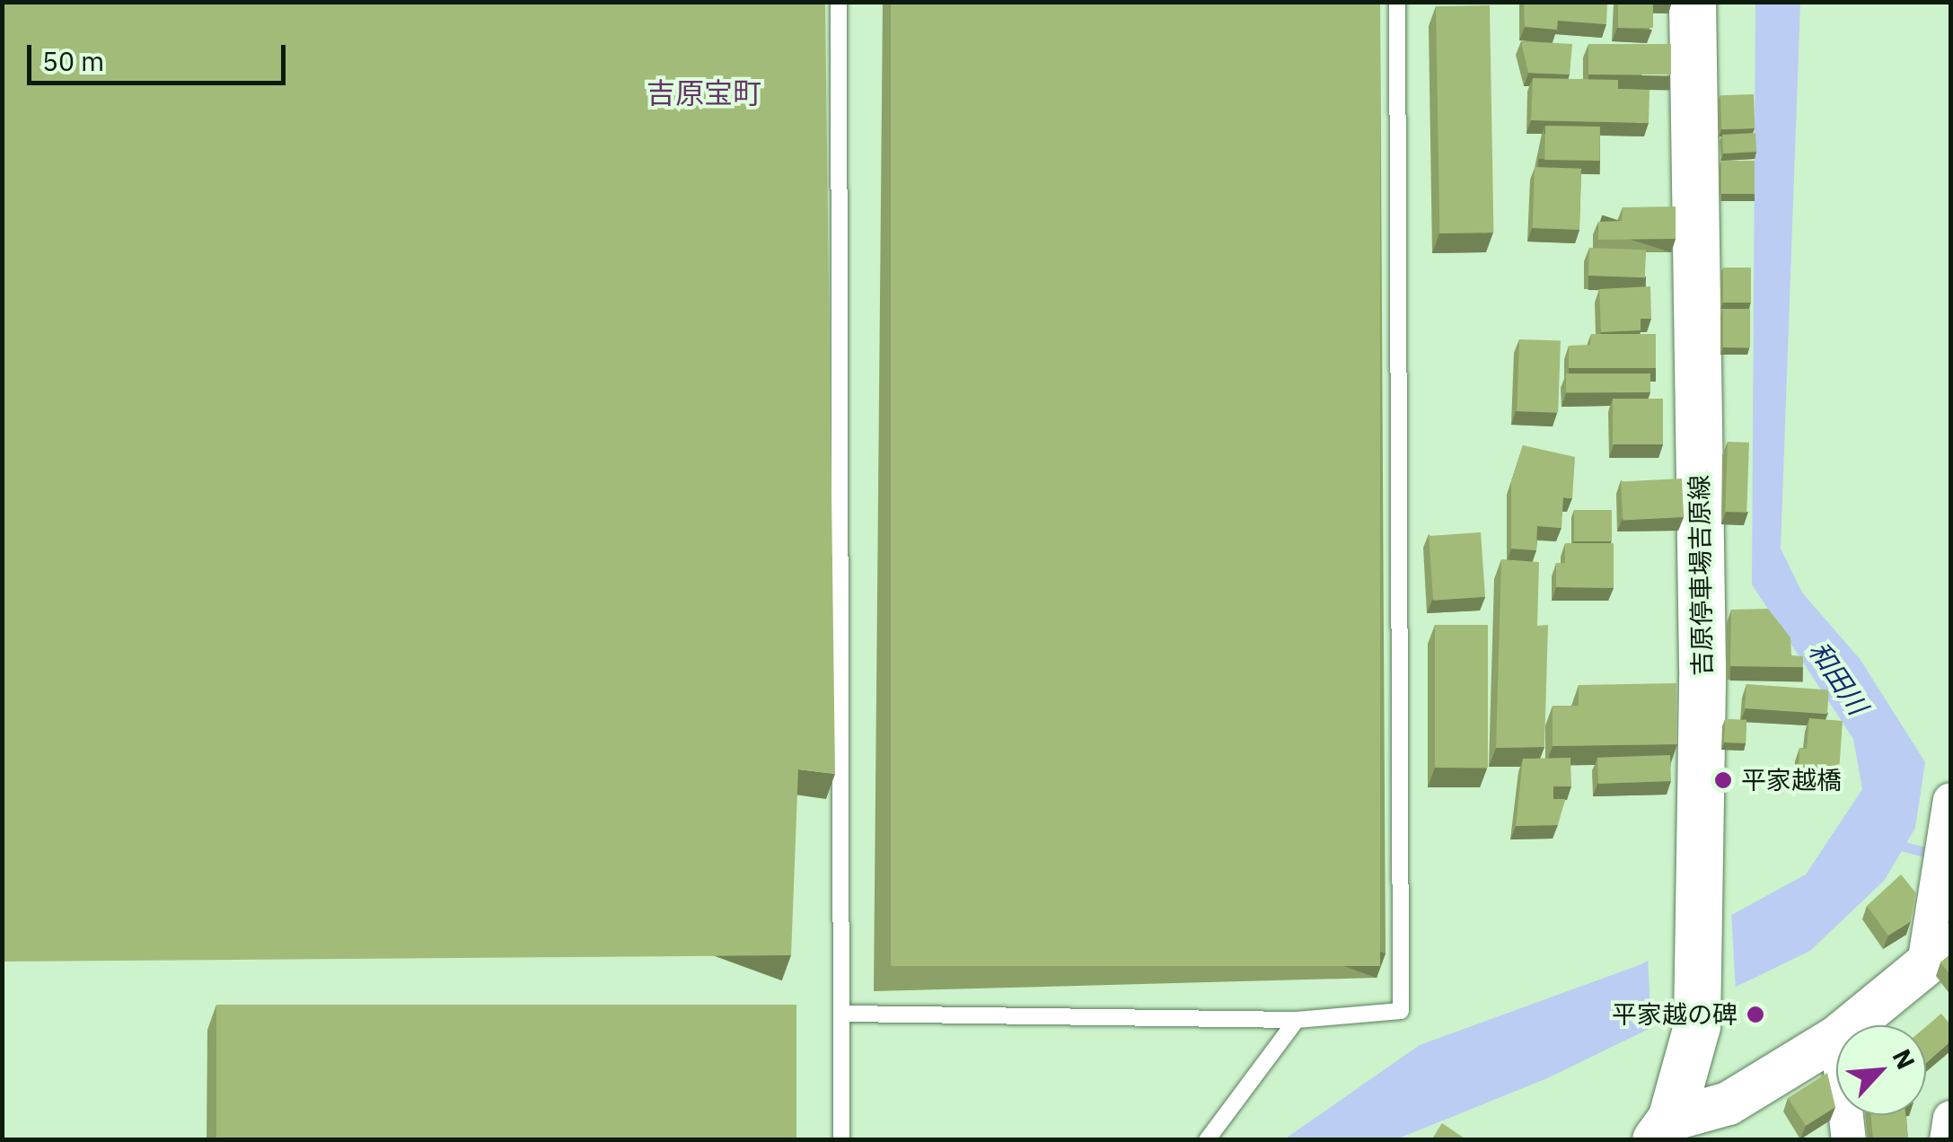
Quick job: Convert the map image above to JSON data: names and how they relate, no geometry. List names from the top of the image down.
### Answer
{
  "streets": {
    "main road": ["吉原停車場吉原線"]
  },
  "districts": ["吉原宝町"],
  "water": ["和田川"],
  "places": ["平家越橋", "平家越の碑"],
  "scale_bar": "50 m",
  "north": "top right"
}
